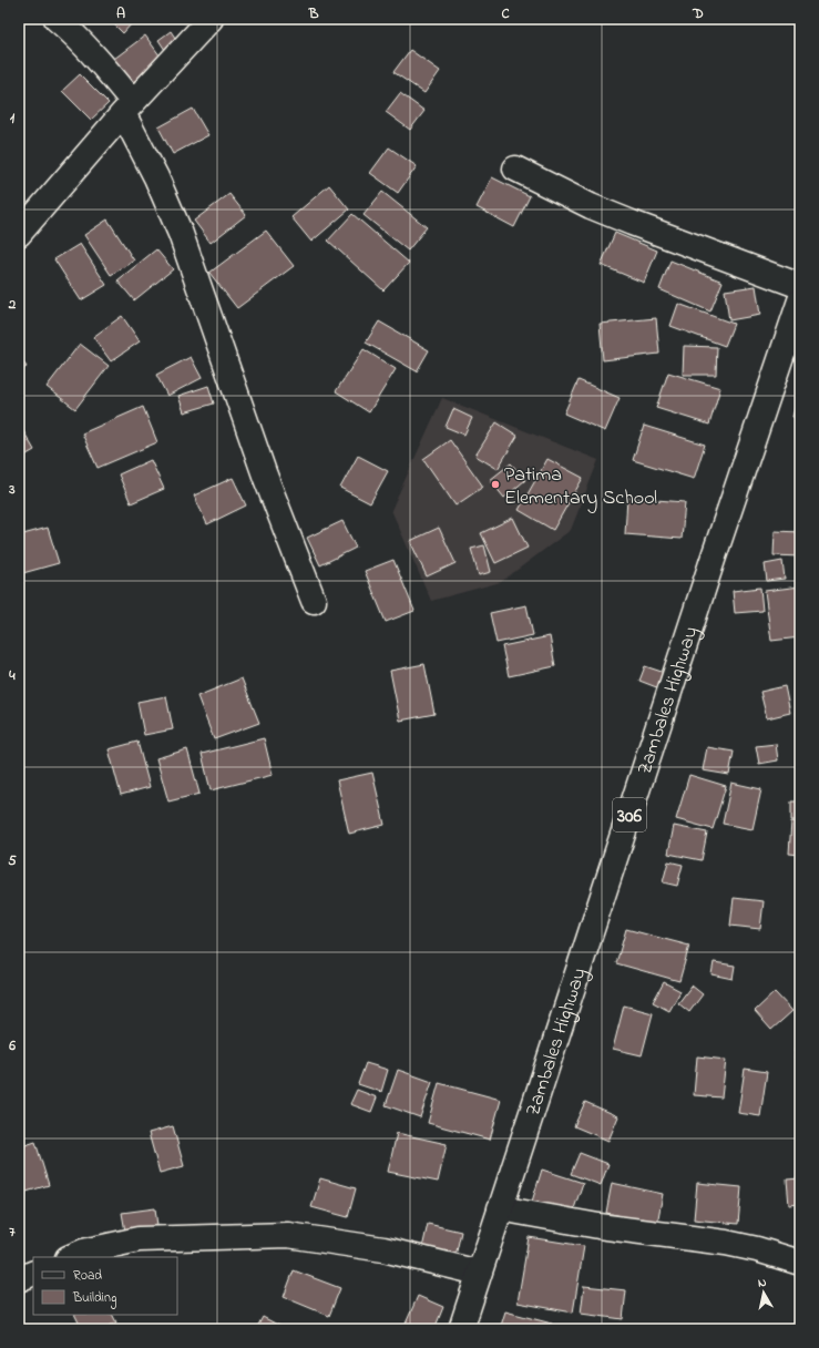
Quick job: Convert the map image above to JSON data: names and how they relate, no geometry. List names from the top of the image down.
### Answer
{
  "streets": {
    "street": ["Zambales Highway", "306"]
  },
  "places": ["Patima Elementary School"],
  "legend": ["Road", "Building"],
  "north": "top",
  "grid": {
    "columns": [
      "A",
      "B",
      "C",
      "D"
    ],
    "rows": [
      "1",
      "2",
      "3",
      "4",
      "5",
      "6",
      "7"
    ]
  }
}
